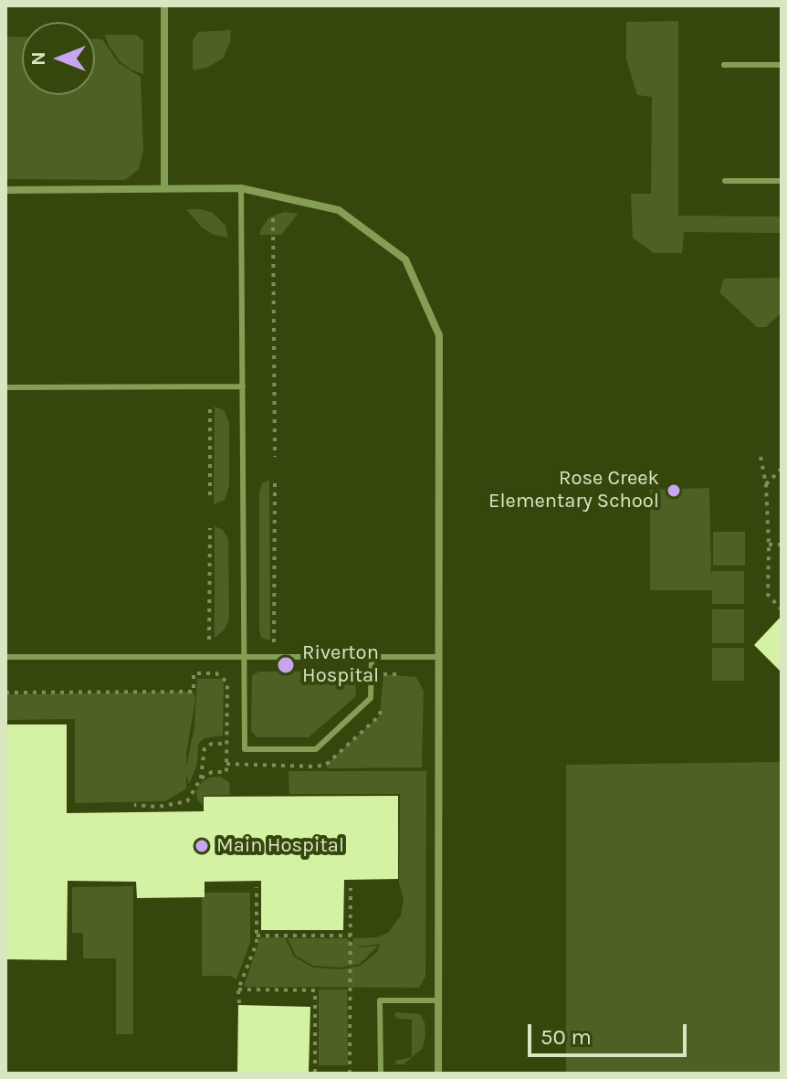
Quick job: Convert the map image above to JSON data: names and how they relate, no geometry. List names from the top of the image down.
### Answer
{
  "places": ["Rose Creek Elementary School", "Riverton Hospital", "Main Hospital"],
  "scale_bar": "50 m",
  "north": "left"
}
